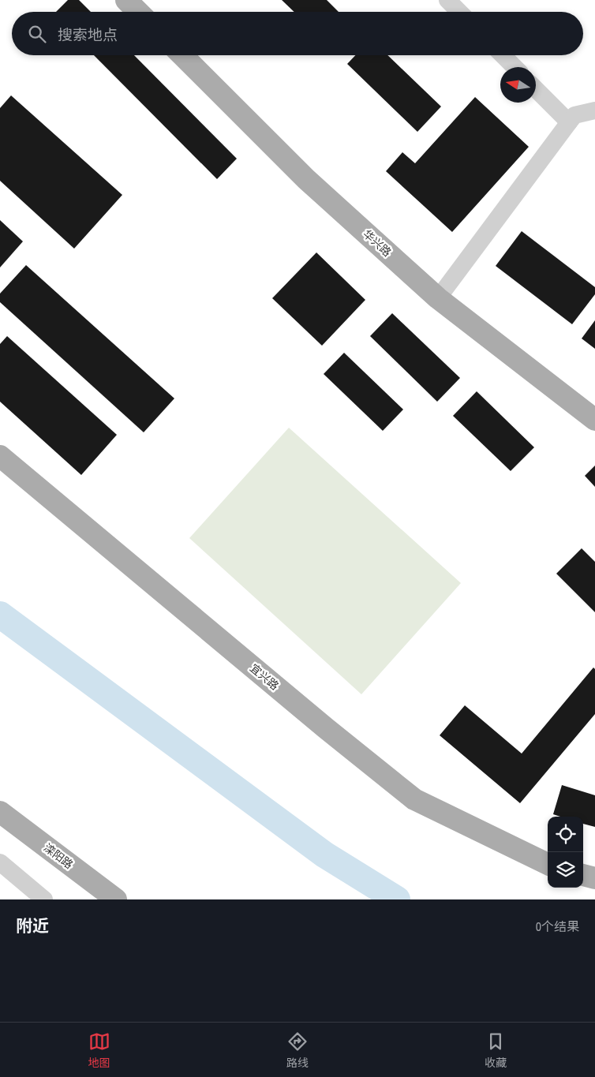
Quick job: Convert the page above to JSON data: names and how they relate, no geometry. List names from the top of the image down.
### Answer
{
  "streets": {
    "main road": ["华兴路", "宜兴路", "滦阳路"]
  },
  "north": "left",
  "page": {
    "search": "搜索地点",
    "heading": ["附近", "0个结果"],
    "nav": ["地图", "路线", "收藏"]
  }
}
